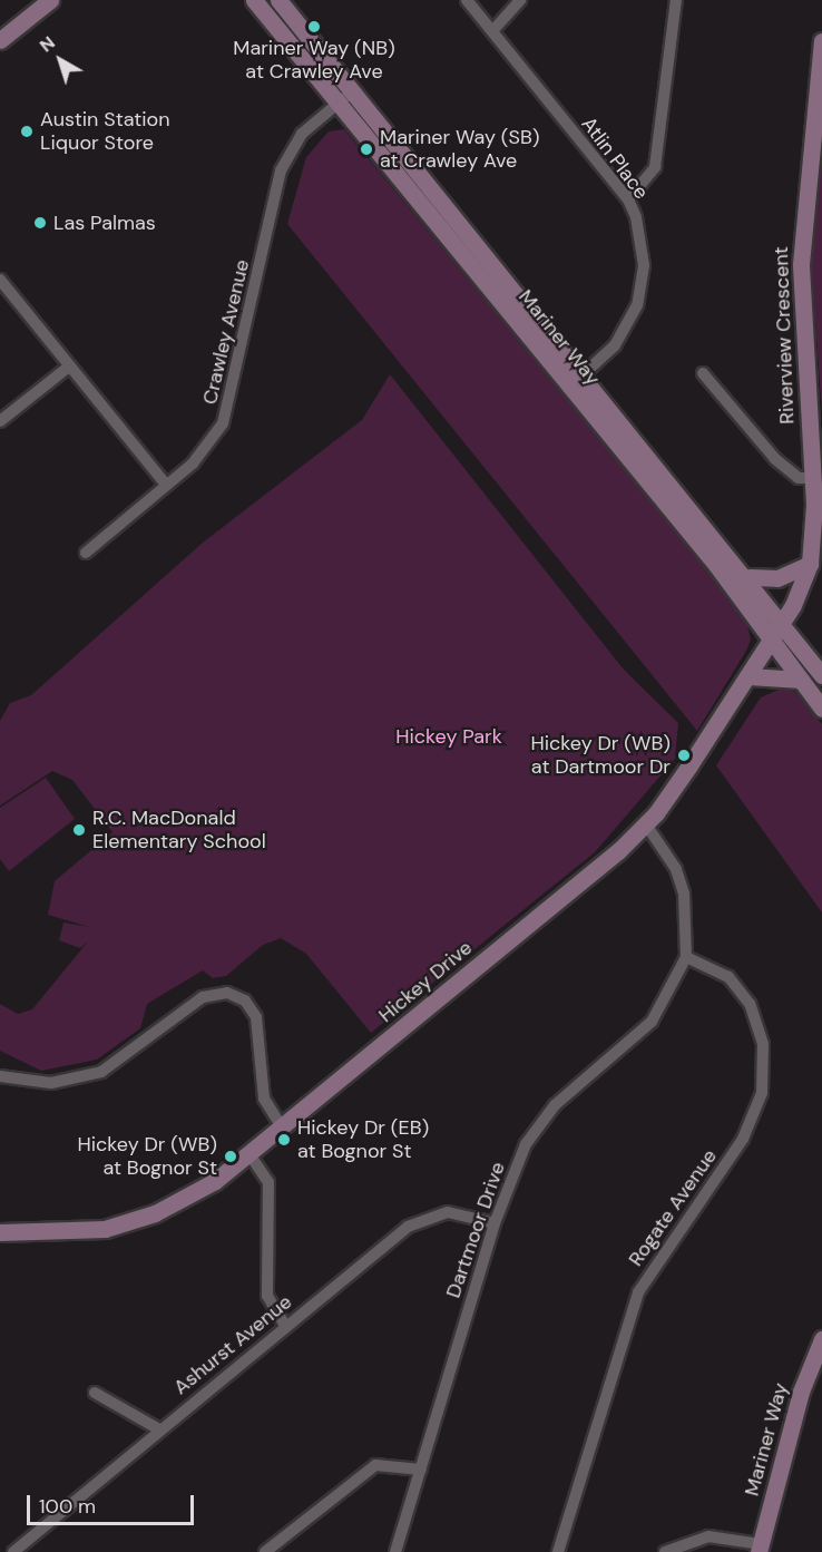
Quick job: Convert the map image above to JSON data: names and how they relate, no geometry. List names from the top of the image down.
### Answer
{
  "streets": {
    "main road": ["Riverview Crescent", "Mariner Way", "Hickey Drive"],
    "street": [
      "Atlin Place",
      "Crawley Avenue",
      "Rogate Avenue",
      "Dartmoor Drive",
      "Ashurst Avenue"
    ]
  },
  "crossings": [
    ["Atlin Place", "Mariner Way"],
    ["Crawley Avenue", "Mariner Way"],
    ["Riverview Crescent", "Mariner Way"],
    ["Riverview Crescent", "Hickey Drive"],
    ["Mariner Way", "Hickey Drive"],
    ["Rogate Avenue", "Dartmoor Drive"],
    ["Dartmoor Drive", "Ashurst Avenue"]
  ],
  "parks": ["Hickey Park"],
  "places": [
    "Mariner Way (NB) at Crawley Ave",
    "Austin Station Liquor Store",
    "Mariner Way (SB) at Crawley Ave",
    "Las Palmas",
    "Hickey Dr (WB) at Dartmoor Dr",
    "R.C. MacDonald Elementary School",
    "Hickey Dr (EB) at Bognor St",
    "Hickey Dr (WB) at Bognor St"
  ],
  "scale_bar": "100 m",
  "north": "top left"
}
